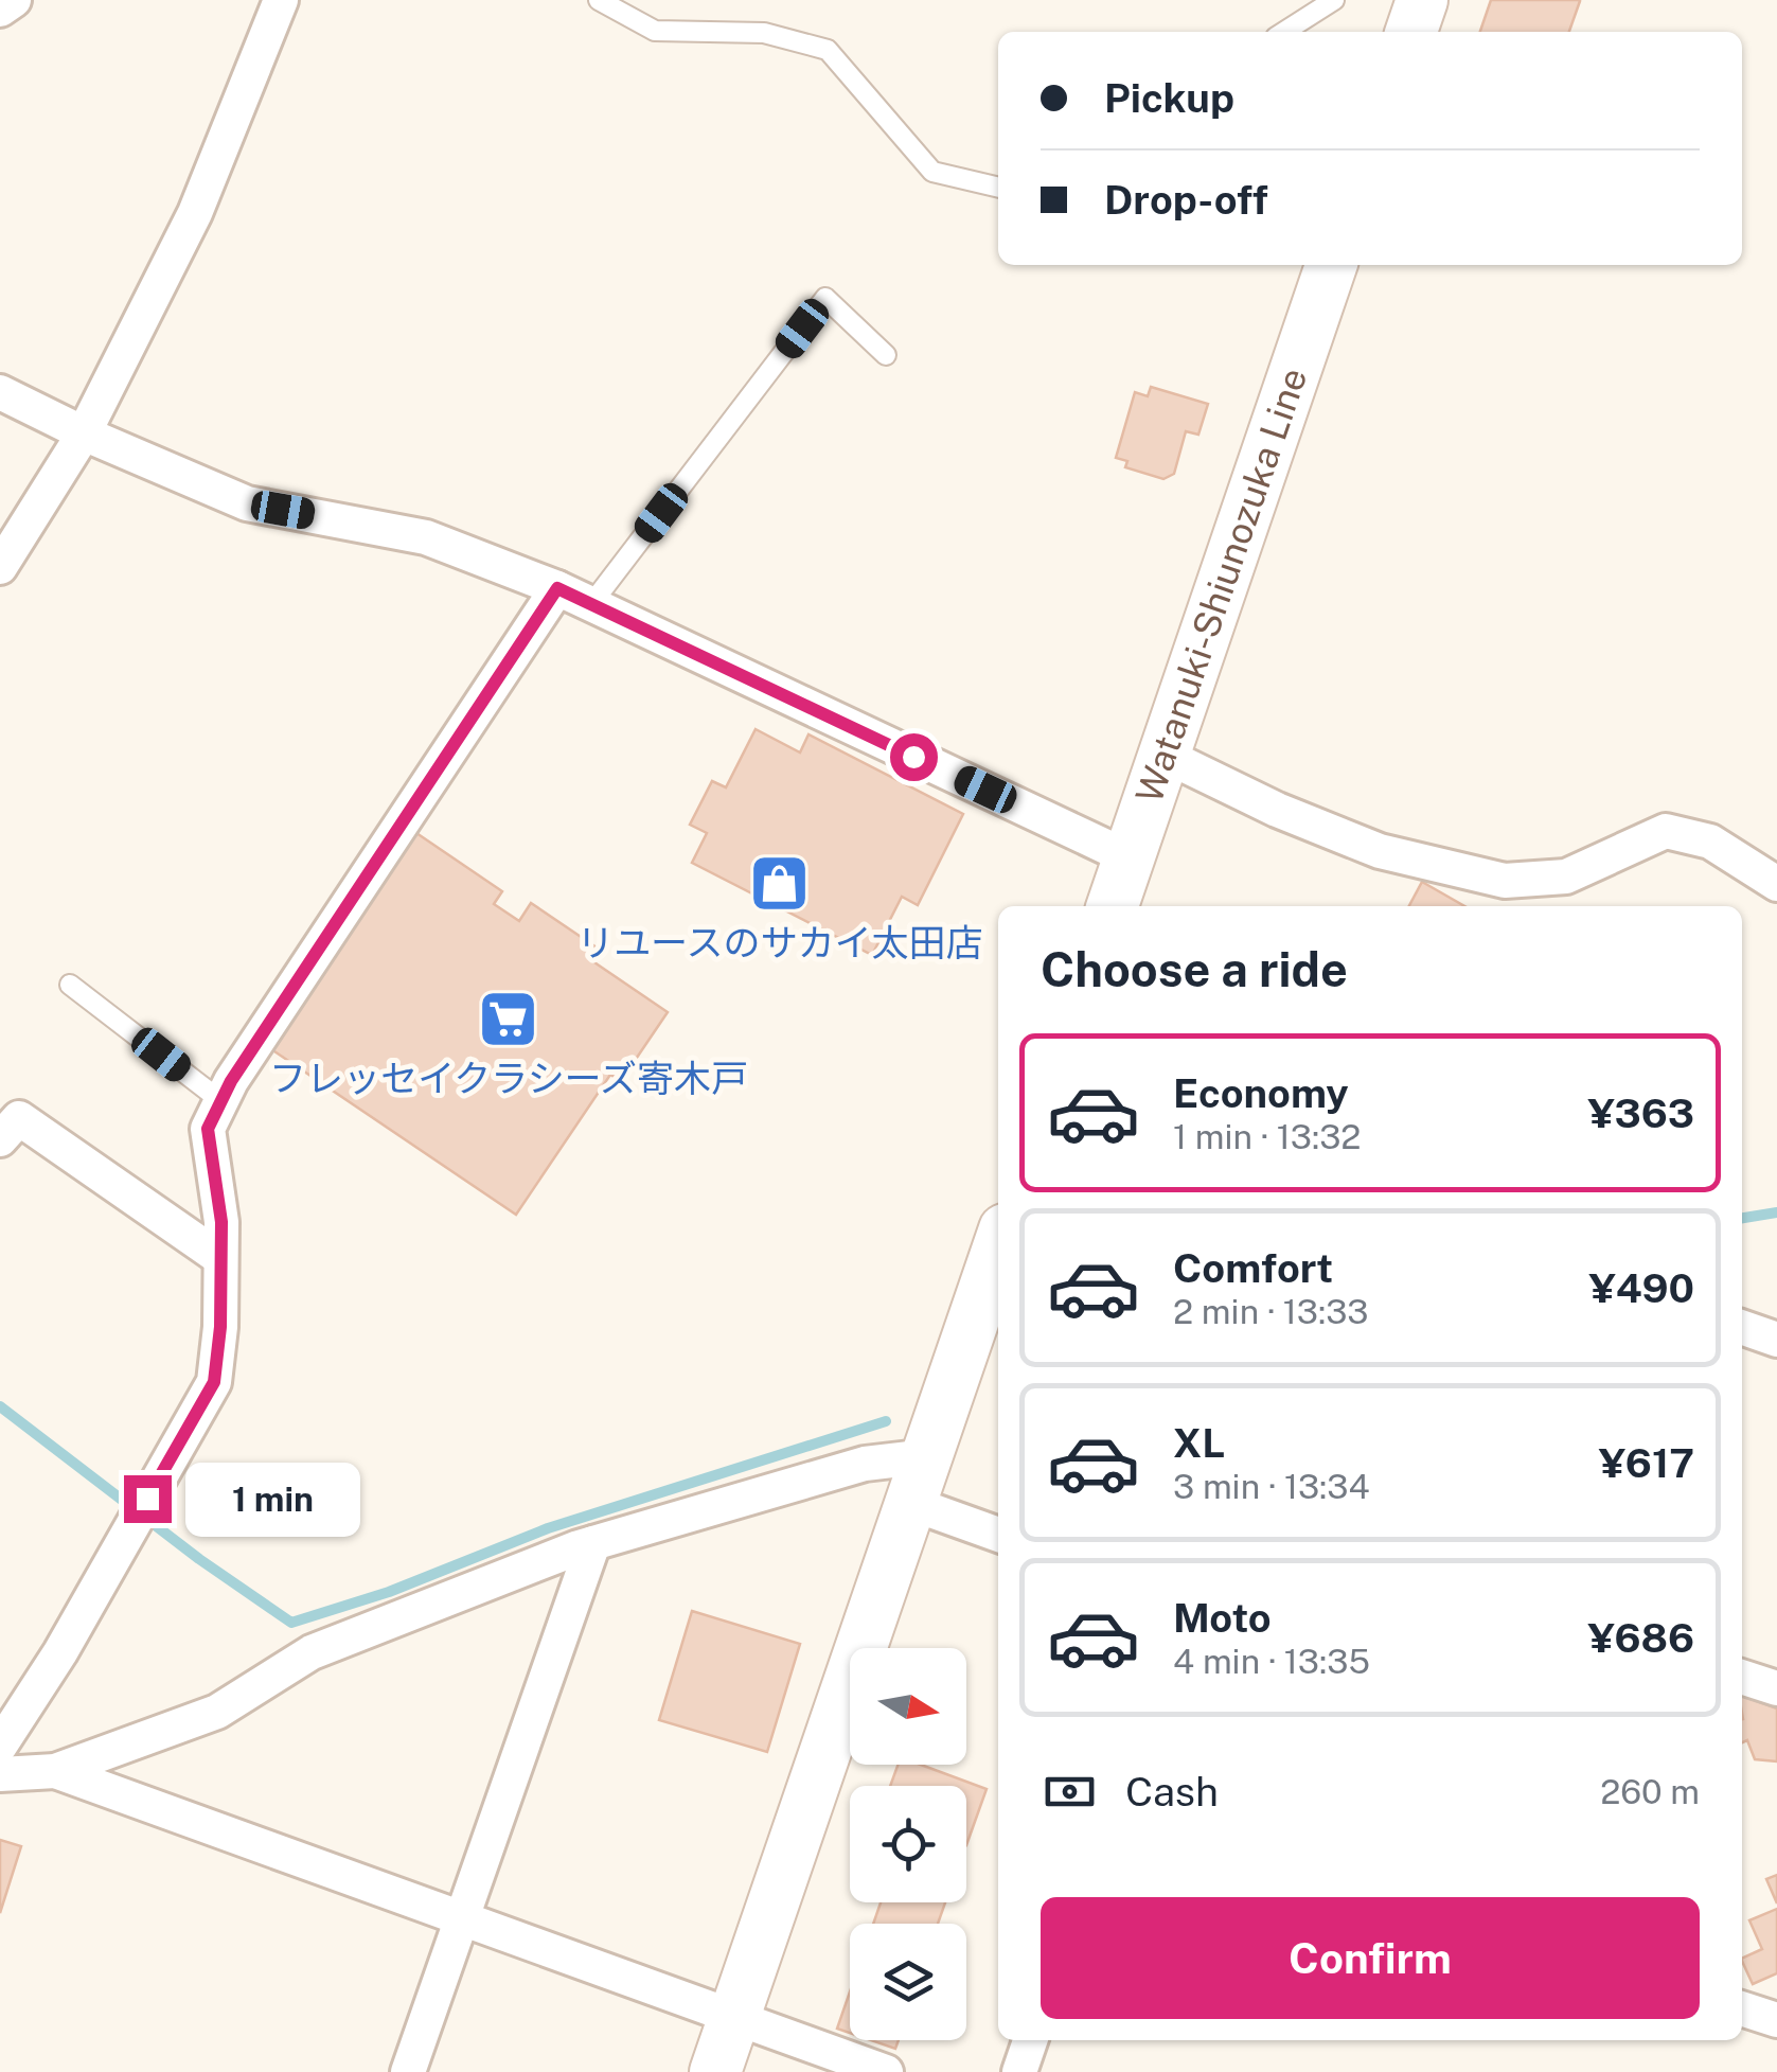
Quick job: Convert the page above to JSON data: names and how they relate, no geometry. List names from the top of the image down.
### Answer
{
  "streets": {
    "main road": ["Watanuki-Shiunozuka Line"]
  },
  "places": {
    "shop": ["リユースのサカイ太田店"],
    "supermarket": ["フレッセイクラシーズ寄木戸"]
  },
  "north": "right",
  "page": {
    "banner": ["Pickup", "Drop-off"],
    "heading": "Choose a ride",
    "list": [
      {
        "name": "Economy",
        "note": "1 min · 13:32",
        "value": "¥363"
      },
      {
        "name": "Comfort",
        "note": "2 min · 13:33",
        "value": "¥490"
      },
      {
        "name": "XL",
        "note": "3 min · 13:34",
        "value": "¥617"
      },
      {
        "name": "Moto",
        "note": "4 min · 13:35",
        "value": "¥686"
      }
    ],
    "bubble": "1 min",
    "pay": ["Cash", "260 m"],
    "buttons": "Confirm"
  }
}
